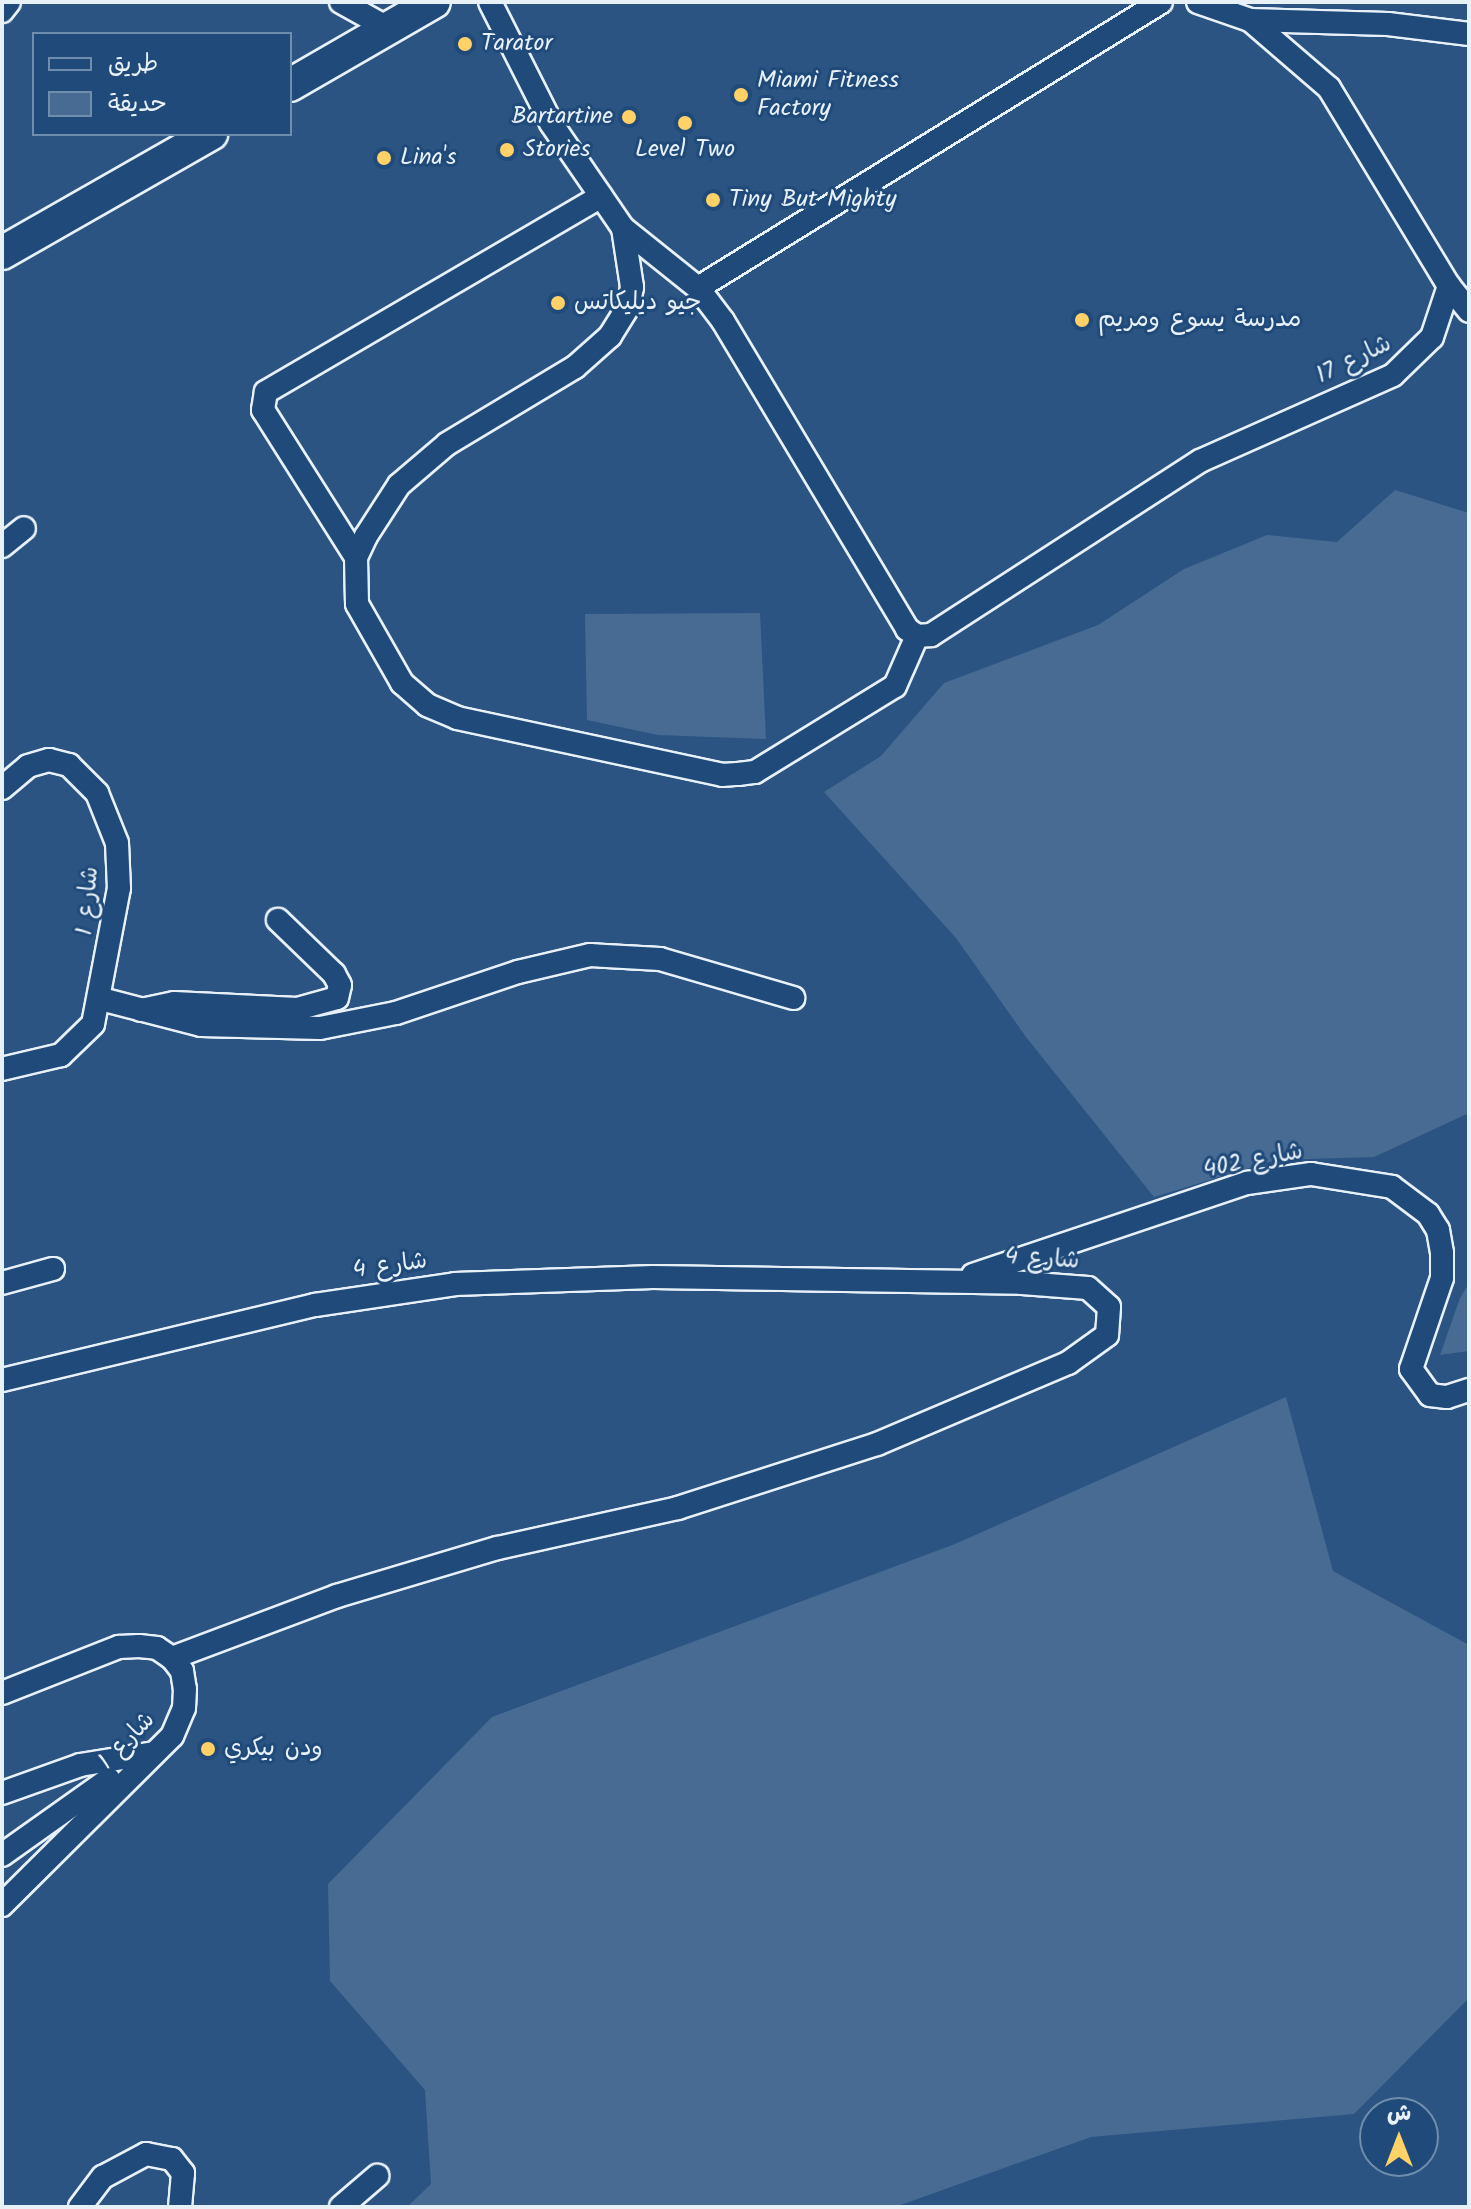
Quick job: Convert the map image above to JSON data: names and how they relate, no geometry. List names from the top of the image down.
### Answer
{
  "streets": {
    "street": [
      "شارع 17",
      "شارع 1",
      "شارع 402",
      "شارع 4"
    ]
  },
  "crossings": [
    ["شارع 1", "شارع 4"],
    ["شارع 402", "شارع 4"]
  ],
  "places": [
    "Tarator",
    "Miami Fitness Factory",
    "Bartartine",
    "Level Two",
    "Stories",
    "Lina's",
    "Tiny But Mighty",
    "جيو ديليكاتس",
    "مدرسة يسوع ومريم",
    "ودن بيكري"
  ],
  "legend": ["طريق", "حديقة"],
  "north": "top"
}
